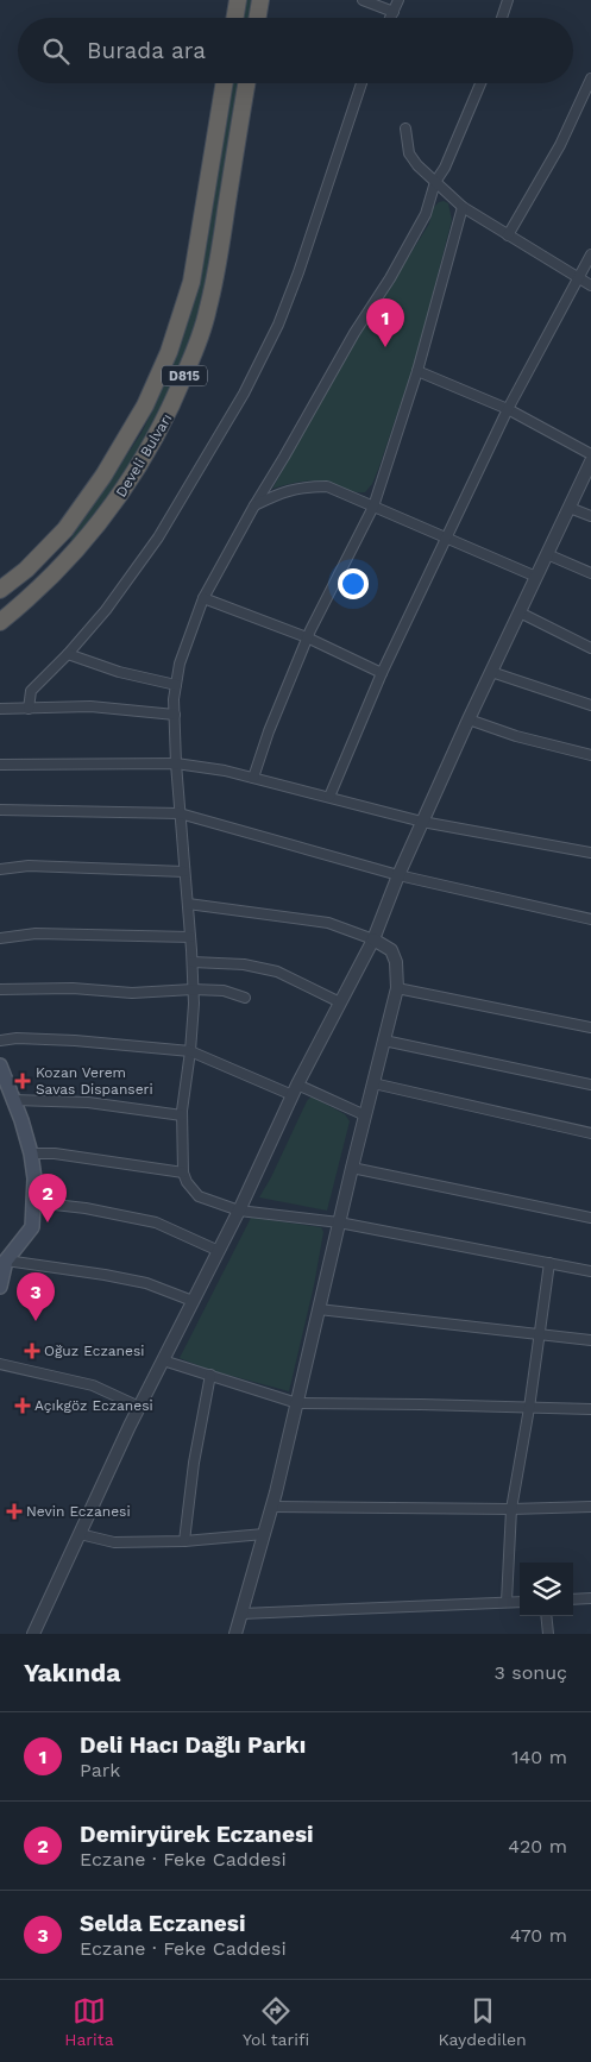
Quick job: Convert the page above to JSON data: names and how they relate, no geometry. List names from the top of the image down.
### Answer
{
  "streets": {
    "highway": ["D815", "Develi Bulvarı"]
  },
  "places": {
    "health": [
      "Kozan Verem Savas Dispanseri",
      "Oğuz Eczanesi",
      "Açıkgöz Eczanesi",
      "Nevin Eczanesi"
    ]
  },
  "page": {
    "search": "Burada ara",
    "pins": ["1", "2", "3"],
    "heading": ["Yakında", "3 sonuç"],
    "list": [
      {
        "mark": "1",
        "name": "Deli Hacı Dağlı Parkı",
        "note": "Park",
        "value": "140 m"
      },
      {
        "mark": "2",
        "name": "Demiryürek Eczanesi",
        "note": "Eczane · Feke Caddesi",
        "value": "420 m"
      },
      {
        "mark": "3",
        "name": "Selda Eczanesi",
        "note": "Eczane · Feke Caddesi",
        "value": "470 m"
      }
    ],
    "nav": ["Harita", "Yol tarifi", "Kaydedilen"]
  }
}
